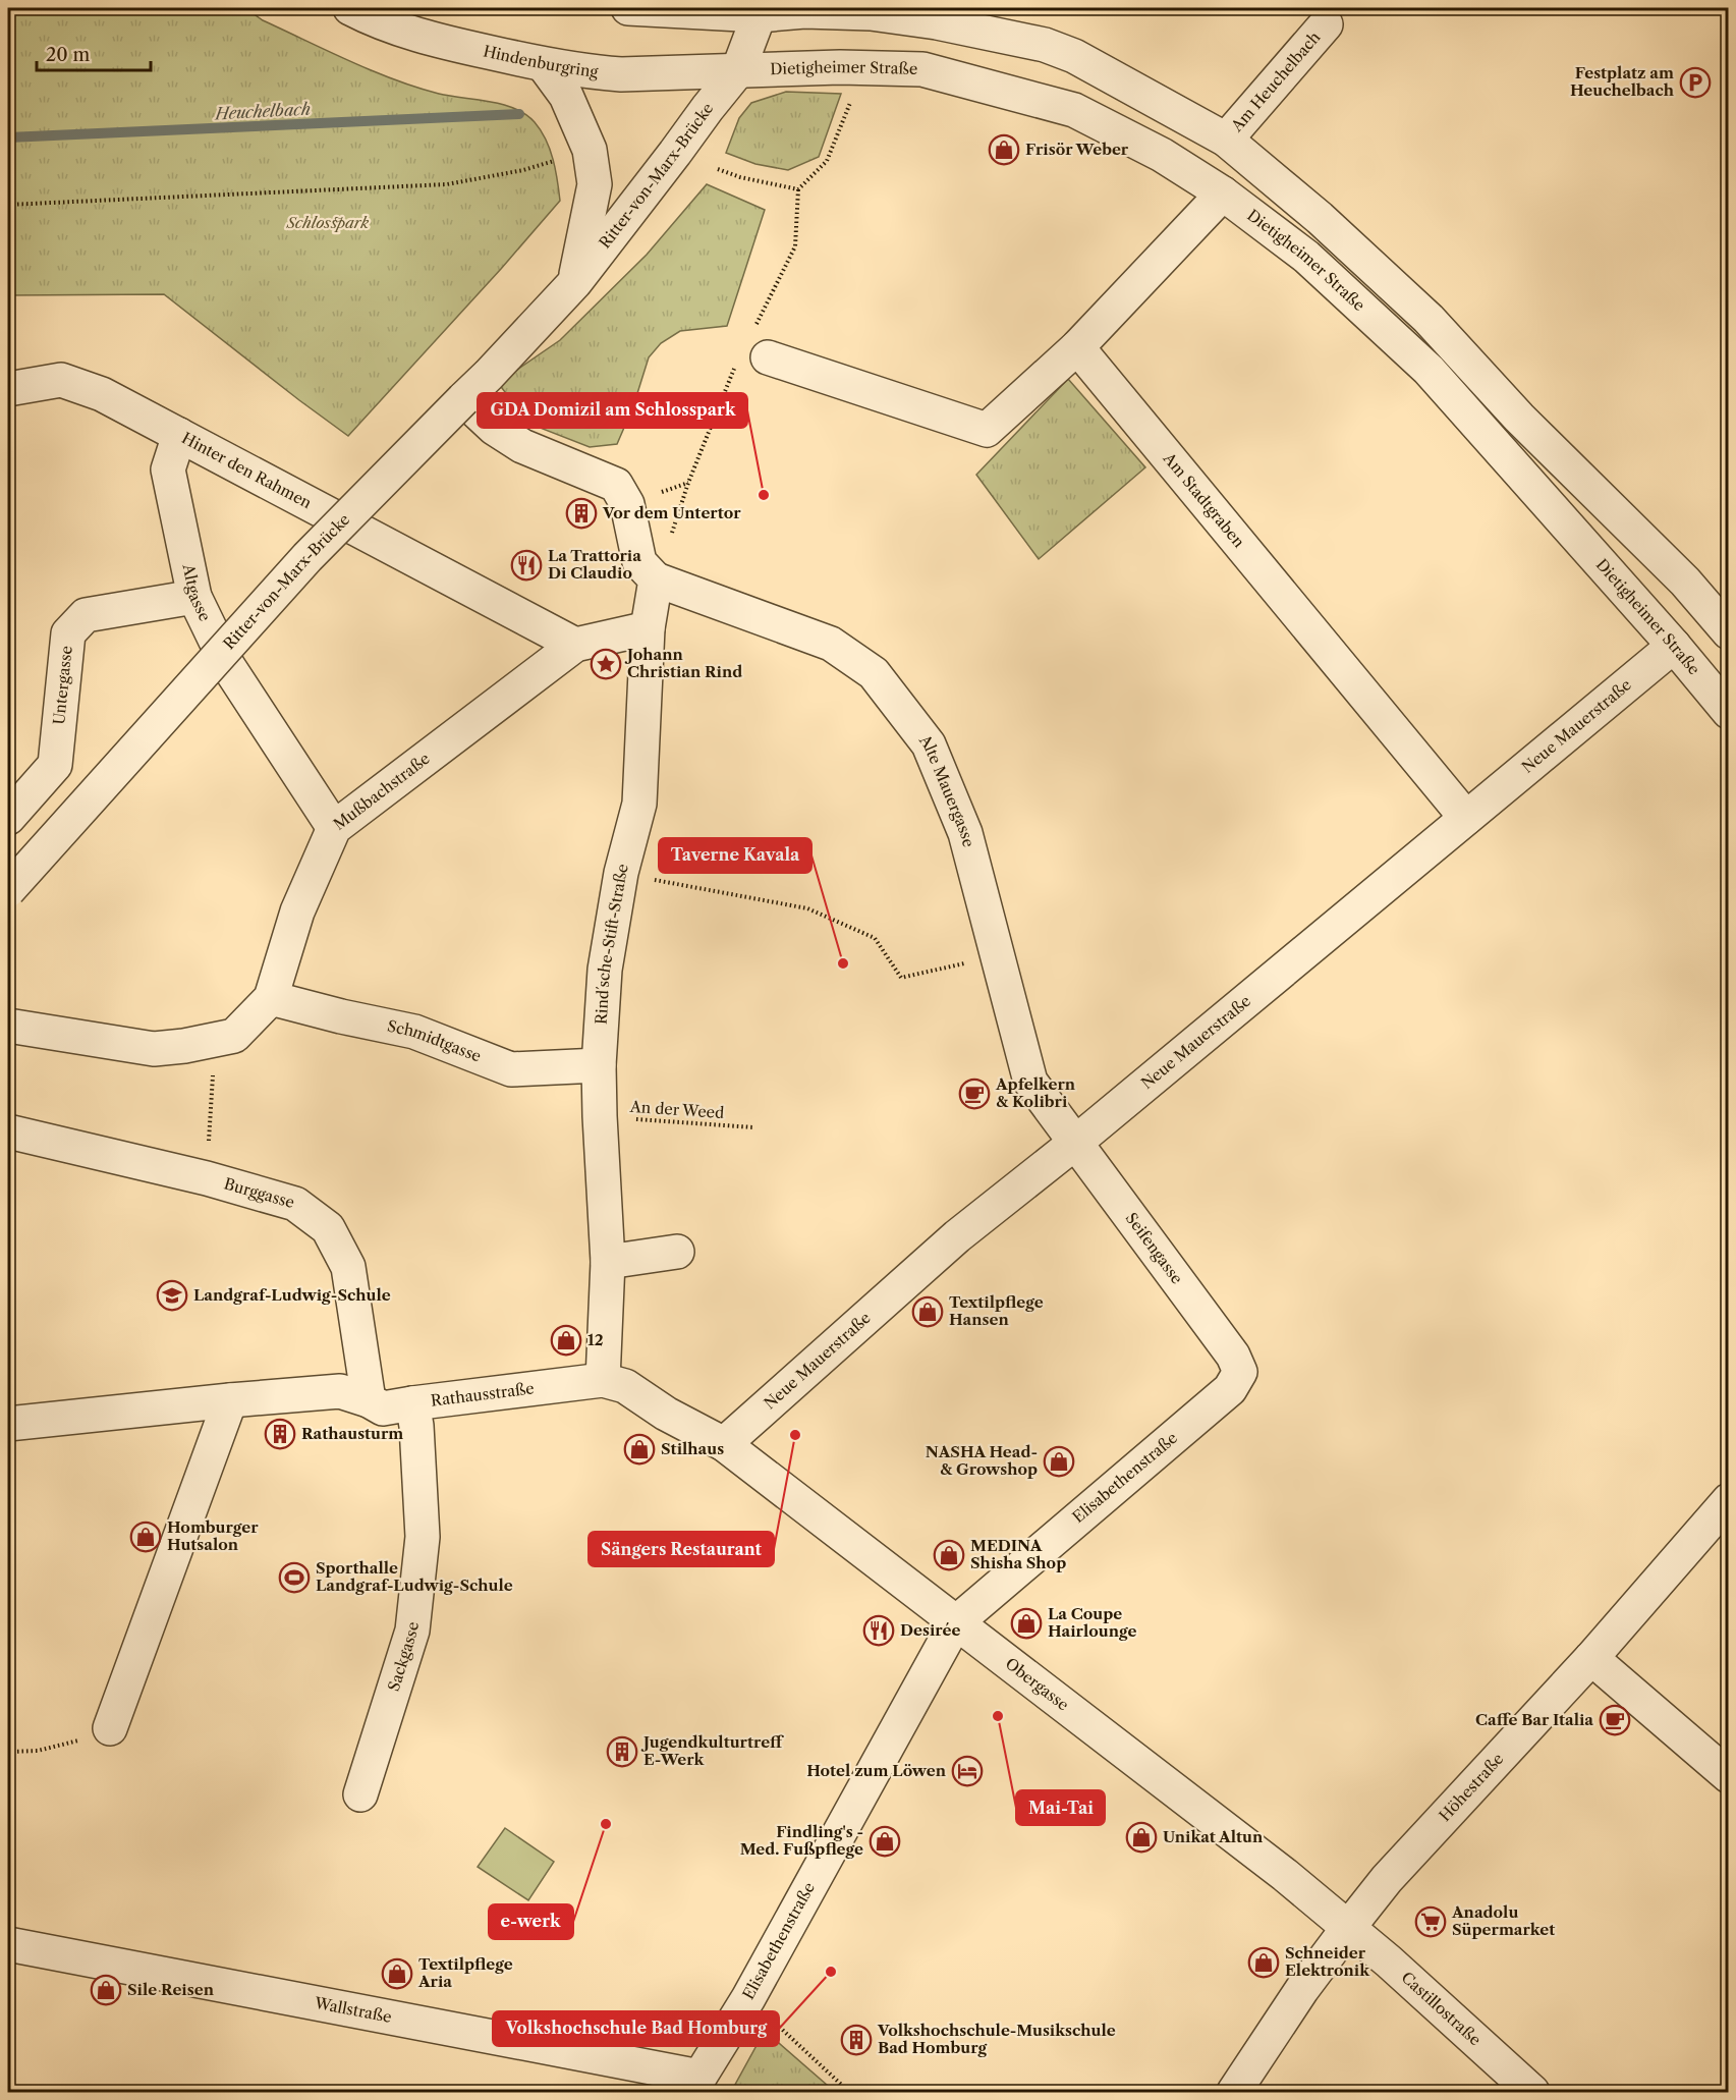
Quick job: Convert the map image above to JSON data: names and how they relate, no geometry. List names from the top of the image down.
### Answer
{
  "streets": {
    "street": [
      "Hindenburgring",
      "Dietigheimer Straße",
      "Am Heuchelbach",
      "Ritter-von-Marx-Brücke",
      "Hinter den Rahmen",
      "Am Stadtgraben",
      "Altgasse",
      "Untergasse",
      "Neue Mauerstraße",
      "Mußbachstraße",
      "Alte Mauergasse",
      "Rind´sche-Stift-Straße",
      "Schmidtgasse",
      "Burggasse",
      "Seifengasse",
      "Rathausstraße",
      "Elisabethenstraße",
      "Sackgasse",
      "Obergasse",
      "Höhestraße",
      "Castillostraße",
      "Wallstraße"
    ],
    "path": ["An der Weed"]
  },
  "crossings": [
    ["Hindenburgring", "Dietigheimer Straße"],
    ["Hindenburgring", "Ritter-von-Marx-Brücke"],
    ["Dietigheimer Straße", "Ritter-von-Marx-Brücke"],
    ["Dietigheimer Straße", "Neue Mauerstraße"],
    ["Hinter den Rahmen", "Altgasse"],
    ["Hinter den Rahmen", "Mußbachstraße"],
    ["Am Stadtgraben", "Neue Mauerstraße"],
    ["Altgasse", "Untergasse"],
    ["Altgasse", "Mußbachstraße"],
    ["Neue Mauerstraße", "Alte Mauergasse"],
    ["Neue Mauerstraße", "Seifengasse"],
    ["Neue Mauerstraße", "Rathausstraße"],
    ["Neue Mauerstraße", "Obergasse"],
    ["Mußbachstraße", "Rind´sche-Stift-Straße"],
    ["Mußbachstraße", "Schmidtgasse"],
    ["Alte Mauergasse", "Seifengasse"],
    ["Rind´sche-Stift-Straße", "Schmidtgasse"],
    ["Rind´sche-Stift-Straße", "An der Weed"],
    ["Rind´sche-Stift-Straße", "Rathausstraße"],
    ["Burggasse", "Rathausstraße"],
    ["Seifengasse", "Elisabethenstraße"],
    ["Rathausstraße", "Sackgasse"],
    ["Rathausstraße", "Obergasse"],
    ["Elisabethenstraße", "Obergasse"],
    ["Elisabethenstraße", "Wallstraße"],
    ["Obergasse", "Höhestraße"],
    ["Obergasse", "Castillostraße"],
    ["Höhestraße", "Castillostraße"]
  ],
  "water": ["Heuchelbach"],
  "parks": ["Schlosspark"],
  "places": {
    "parking": ["Festplatz am Heuchelbach"],
    "shop": [
      "Frisör Weber",
      "Textilpflege Hansen",
      "12",
      "Stilhaus",
      "NASHA Head- & Growshop",
      "Homburger Hutsalon",
      "MEDINA Shisha Shop",
      "La Coupe Hairlounge",
      "Unikat Altun",
      "Findling's - Med. Fußpflege",
      "Schneider Elektronik",
      "Textilpflege Aria",
      "Sile Reisen"
    ],
    "other": [
      "GDA Domizil am Schlosspark",
      "Taverne Kavala",
      "Sängers Restaurant",
      "Mai-Tai",
      "e-werk",
      "Volkshochschule Bad Homburg"
    ],
    "building": [
      "Vor dem Untertor",
      "Rathausturm",
      "Jugendkulturtreff E-Werk",
      "Volkshochschule-Musikschule Bad Homburg"
    ],
    "restaurant": ["La Trattoria Di Claudio", "Desirée"],
    "place": ["Johann Christian Rind"],
    "cafe": ["Apfelkern & Kolibri", "Caffe Bar Italia"],
    "school or university": ["Landgraf-Ludwig-Schule"],
    "sports": ["Sporthalle Landgraf-Ludwig-Schule"],
    "hotel": ["Hotel zum Löwen"],
    "supermarket": ["Anadolu Süpermarket"]
  },
  "scale_bar": "20 m"
}
